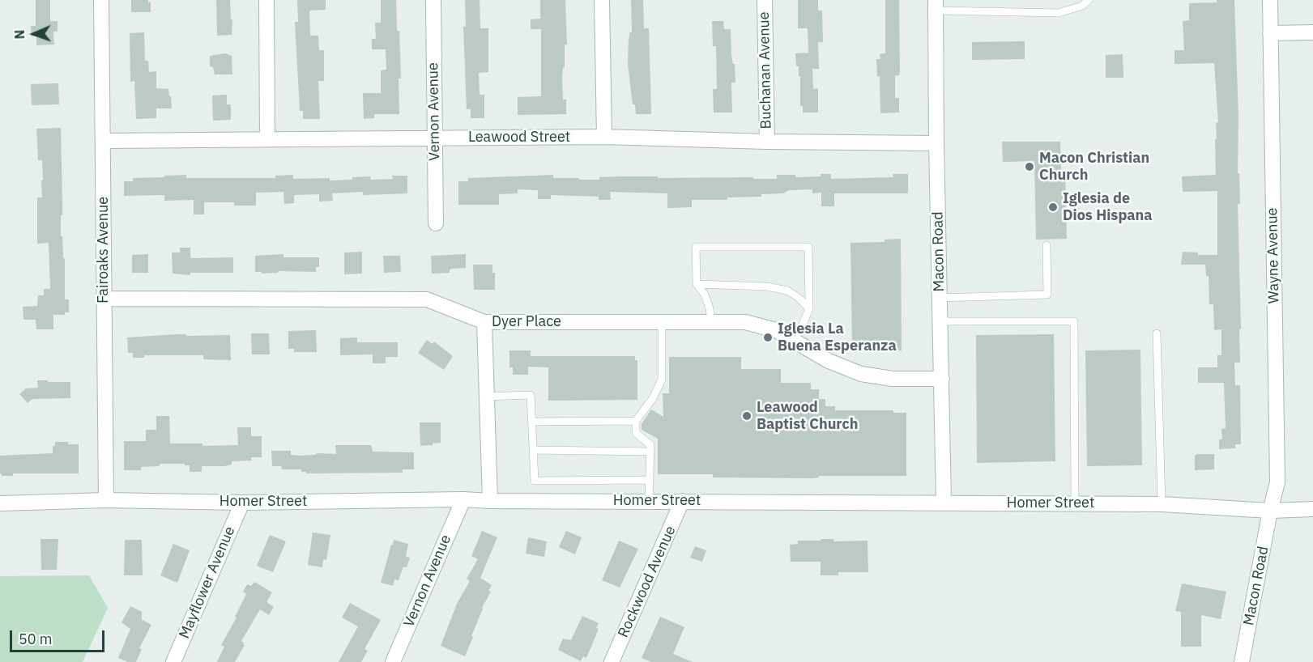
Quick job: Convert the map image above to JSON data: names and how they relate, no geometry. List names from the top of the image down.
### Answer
{
  "streets": {
    "street": [
      "Buchanan Avenue",
      "Vernon Avenue",
      "Leawood Street",
      "Fairoaks Avenue",
      "Macon Road",
      "Wayne Avenue",
      "Dyer Place",
      "Homer Street",
      "Rockwood Avenue",
      "Mayflower Avenue"
    ]
  },
  "crossings": [
    ["Buchanan Avenue", "Leawood Street"],
    ["Vernon Avenue", "Leawood Street"],
    ["Vernon Avenue", "Homer Street"],
    ["Leawood Street", "Fairoaks Avenue"],
    ["Leawood Street", "Macon Road"],
    ["Fairoaks Avenue", "Dyer Place"],
    ["Fairoaks Avenue", "Homer Street"],
    ["Macon Road", "Wayne Avenue"],
    ["Macon Road", "Dyer Place"],
    ["Macon Road", "Homer Street"],
    ["Wayne Avenue", "Homer Street"],
    ["Homer Street", "Rockwood Avenue"],
    ["Homer Street", "Mayflower Avenue"]
  ],
  "places": [
    "Macon Christian Church",
    "Iglesia de Dios Hispana",
    "Iglesia La Buena Esperanza",
    "Leawood Baptist Church"
  ],
  "scale_bar": "50 m",
  "north": "left"
}
